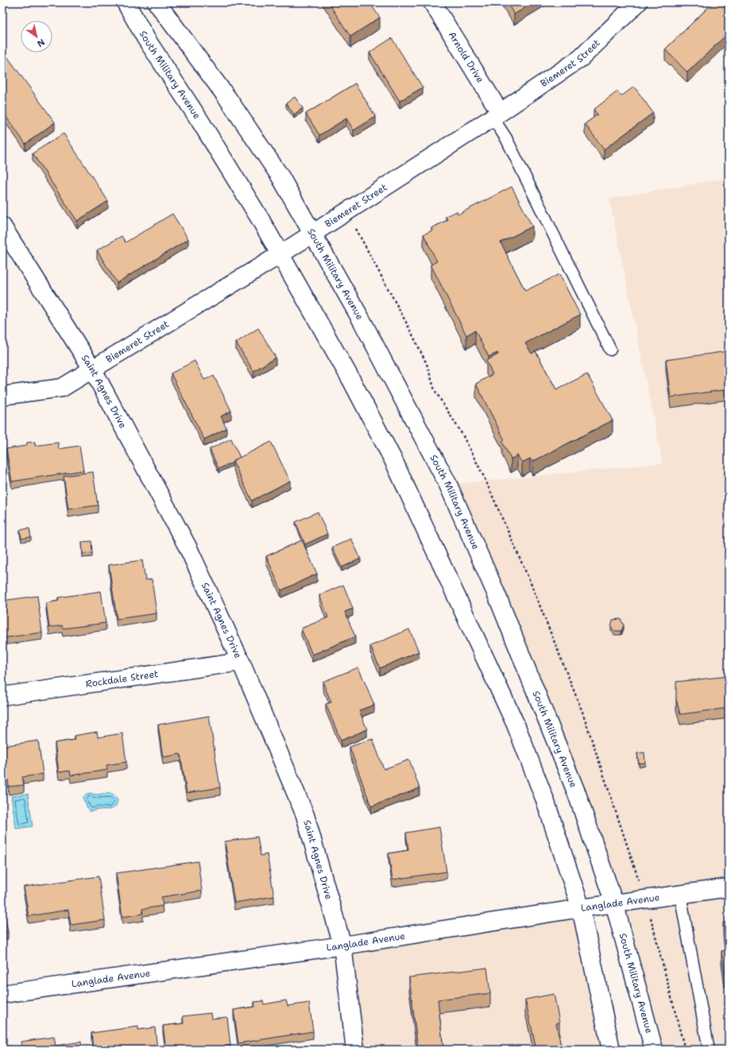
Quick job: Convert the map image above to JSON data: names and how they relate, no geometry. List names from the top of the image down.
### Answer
{
  "streets": {
    "street": [
      "Arnold Drive",
      "Biemeret Street",
      "South Military Avenue",
      "Saint Agnes Drive",
      "Rockdale Street",
      "Langlade Avenue"
    ]
  },
  "crossings": [
    ["Arnold Drive", "Biemeret Street"],
    ["Biemeret Street", "South Military Avenue"],
    ["Biemeret Street", "Saint Agnes Drive"],
    ["South Military Avenue", "Langlade Avenue"],
    ["Saint Agnes Drive", "Rockdale Street"],
    ["Saint Agnes Drive", "Langlade Avenue"]
  ],
  "north": "bottom right"
}
